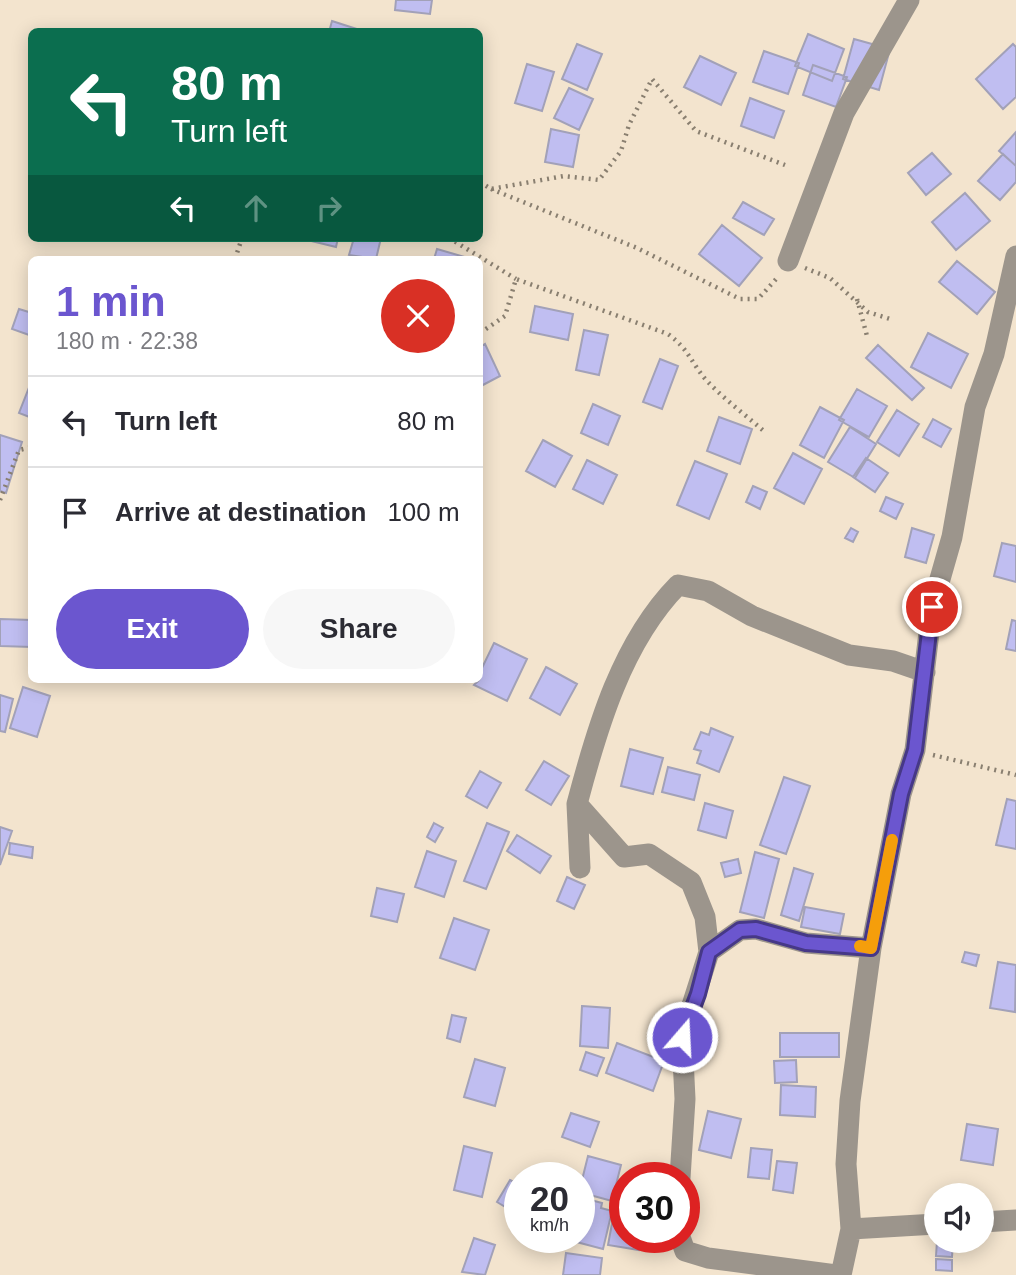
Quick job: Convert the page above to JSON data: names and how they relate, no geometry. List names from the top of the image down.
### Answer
{
  "page": {
    "turn": ["80 m", "Turn left"],
    "heading": ["1 min", "180 m · 22:38"],
    "list": [
      {
        "name": "Turn left",
        "value": "80 m"
      },
      {
        "name": "Arrive at destination",
        "value": "100 m"
      }
    ],
    "buttons": ["Exit", "Share"],
    "speed": "20 km/h",
    "limit": "30"
  }
}
